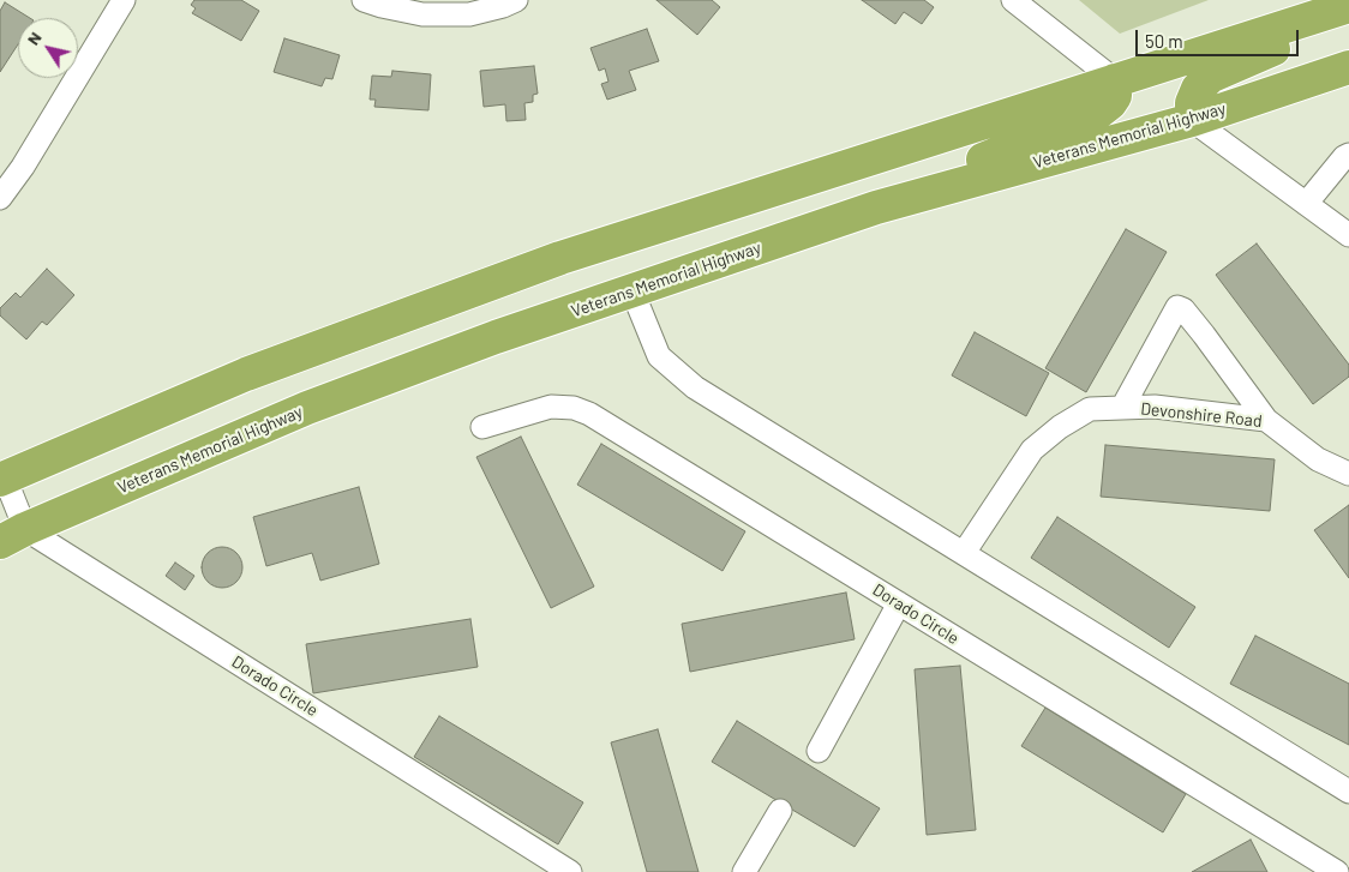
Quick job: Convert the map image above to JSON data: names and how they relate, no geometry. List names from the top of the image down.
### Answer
{
  "streets": {
    "highway": ["Veterans Memorial Highway"],
    "street": ["Devonshire Road", "Dorado Circle"]
  },
  "crossings": [
    ["Veterans Memorial Highway", "Dorado Circle"]
  ],
  "scale_bar": "50 m",
  "north": "top left"
}
